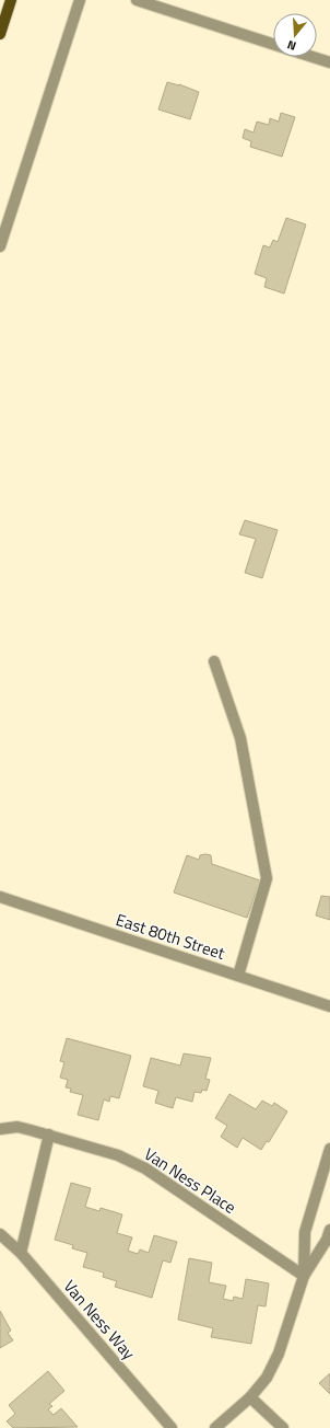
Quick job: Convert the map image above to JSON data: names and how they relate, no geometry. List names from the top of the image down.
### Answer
{
  "streets": {
    "street": ["East 80th Street", "Van Ness Place", "Van Ness Way"]
  },
  "north": "bottom"
}
